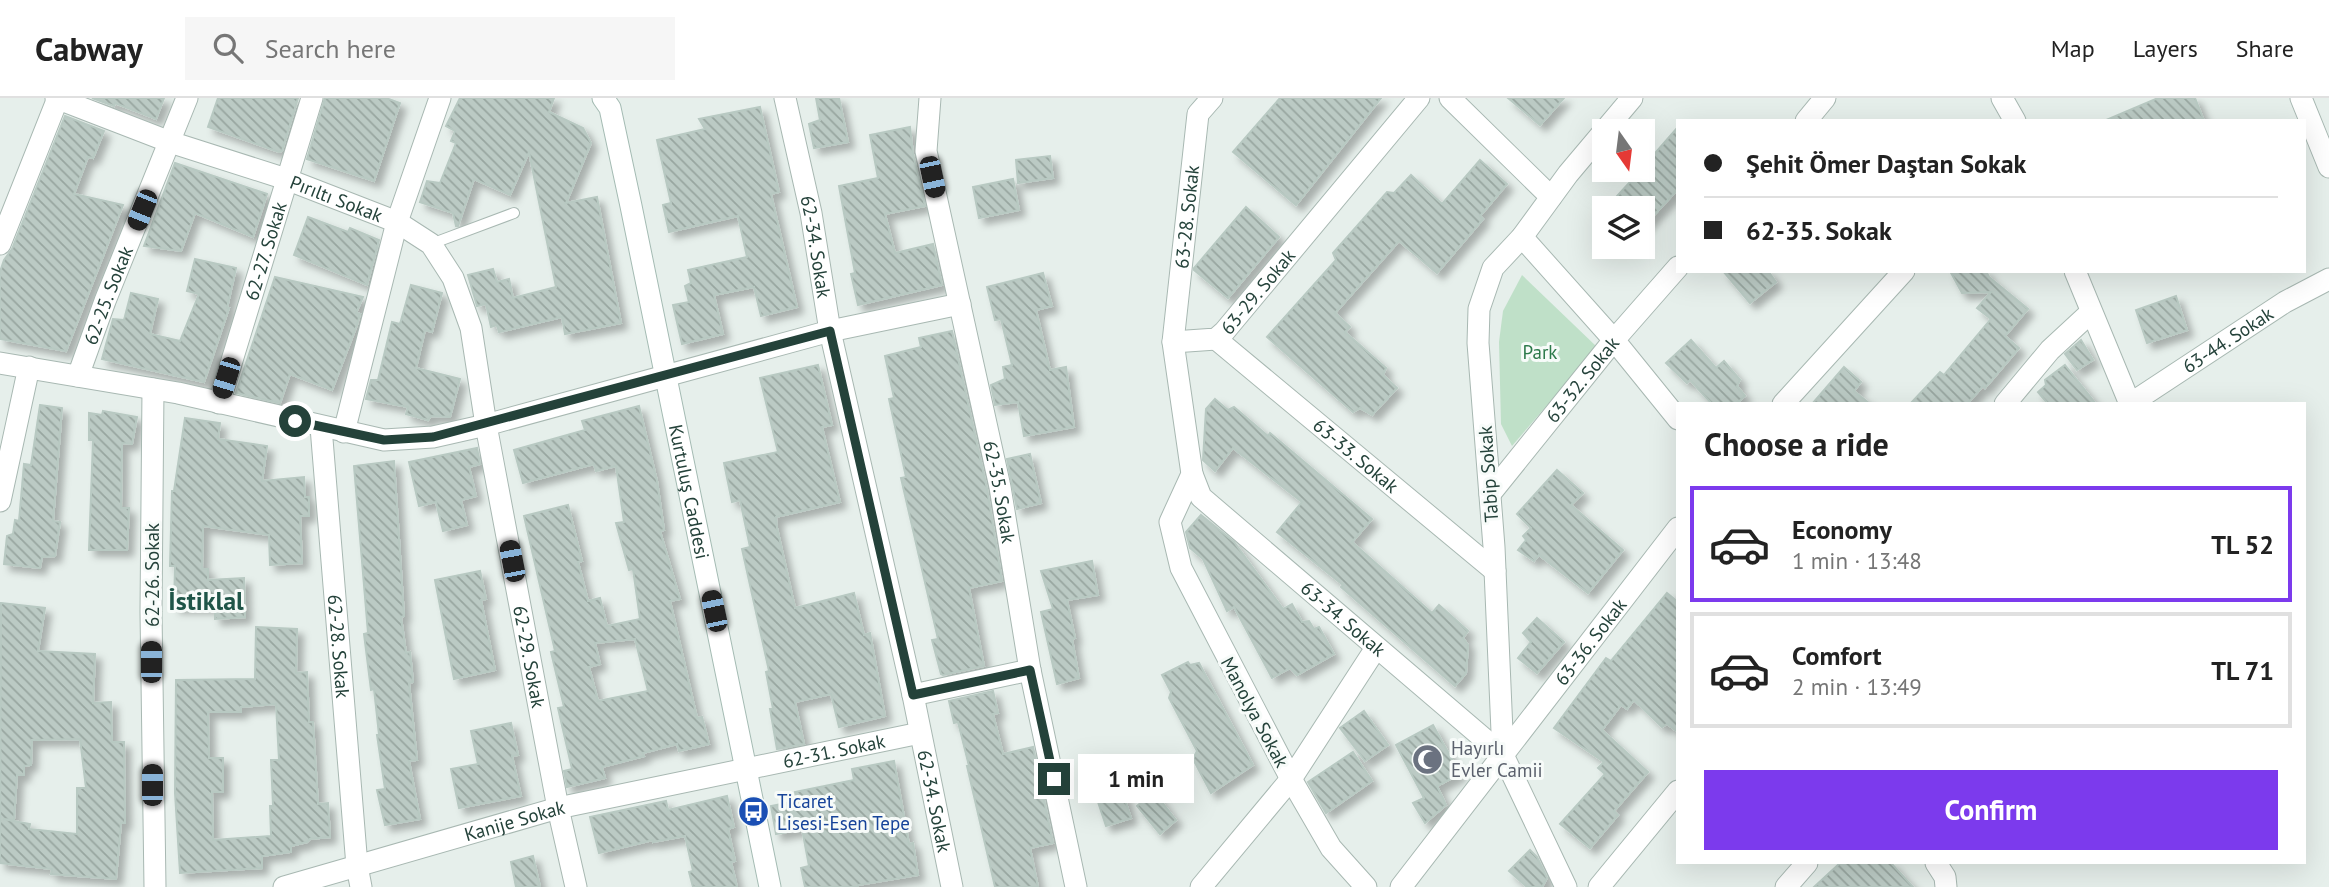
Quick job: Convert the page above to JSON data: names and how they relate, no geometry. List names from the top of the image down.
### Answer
{
  "streets": {
    "street": [
      "Pırıltı Sokak",
      "63-28. Sokak",
      "62-34. Sokak",
      "62-27. Sokak",
      "63-29. Sokak",
      "62-25. Sokak",
      "63-44. Sokak",
      "63-32. Sokak",
      "63-33. Sokak",
      "Tabip Sokak",
      "Kurtuluş Caddesi",
      "62-35. Sokak",
      "62-26. Sokak",
      "63-34. Sokak",
      "63-36. Sokak",
      "62-28. Sokak",
      "62-29. Sokak",
      "Manolya Sokak",
      "62-31. Sokak",
      "Kanije Sokak"
    ]
  },
  "crossings": [
    ["Pırıltı Sokak", "62-27. Sokak"],
    ["Pırıltı Sokak", "62-25. Sokak"],
    ["Pırıltı Sokak", "62-29. Sokak"],
    ["63-28. Sokak", "63-29. Sokak"],
    ["62-34. Sokak", "62-31. Sokak"],
    ["63-29. Sokak", "63-33. Sokak"],
    ["63-32. Sokak", "Tabip Sokak"],
    ["63-33. Sokak", "Tabip Sokak"],
    ["Tabip Sokak", "63-34. Sokak"],
    ["Tabip Sokak", "63-36. Sokak"],
    ["Kurtuluş Caddesi", "62-31. Sokak"],
    ["Kurtuluş Caddesi", "Kanije Sokak"],
    ["63-34. Sokak", "63-36. Sokak"],
    ["63-34. Sokak", "Manolya Sokak"],
    ["62-28. Sokak", "Kanije Sokak"],
    ["62-29. Sokak", "Kanije Sokak"],
    ["62-31. Sokak", "Kanije Sokak"]
  ],
  "districts": ["İstiklal"],
  "parks": ["Park"],
  "places": {
    "mosque": ["Hayırlı Evler Camii"],
    "bus stop": ["Ticaret Lisesi-Esen Tepe"]
  },
  "north": "bottom",
  "page": {
    "header": "Cabway",
    "search": "Search here",
    "nav": ["Map", "Layers", "Share"],
    "banner": ["Şehit Ömer Daştan Sokak", "62-35. Sokak"],
    "heading": "Choose a ride",
    "list": [
      {
        "name": "Economy",
        "note": "1 min · 13:48",
        "value": "TL 52"
      },
      {
        "name": "Comfort",
        "note": "2 min · 13:49",
        "value": "TL 71"
      }
    ],
    "bubble": "1 min",
    "buttons": "Confirm"
  }
}
